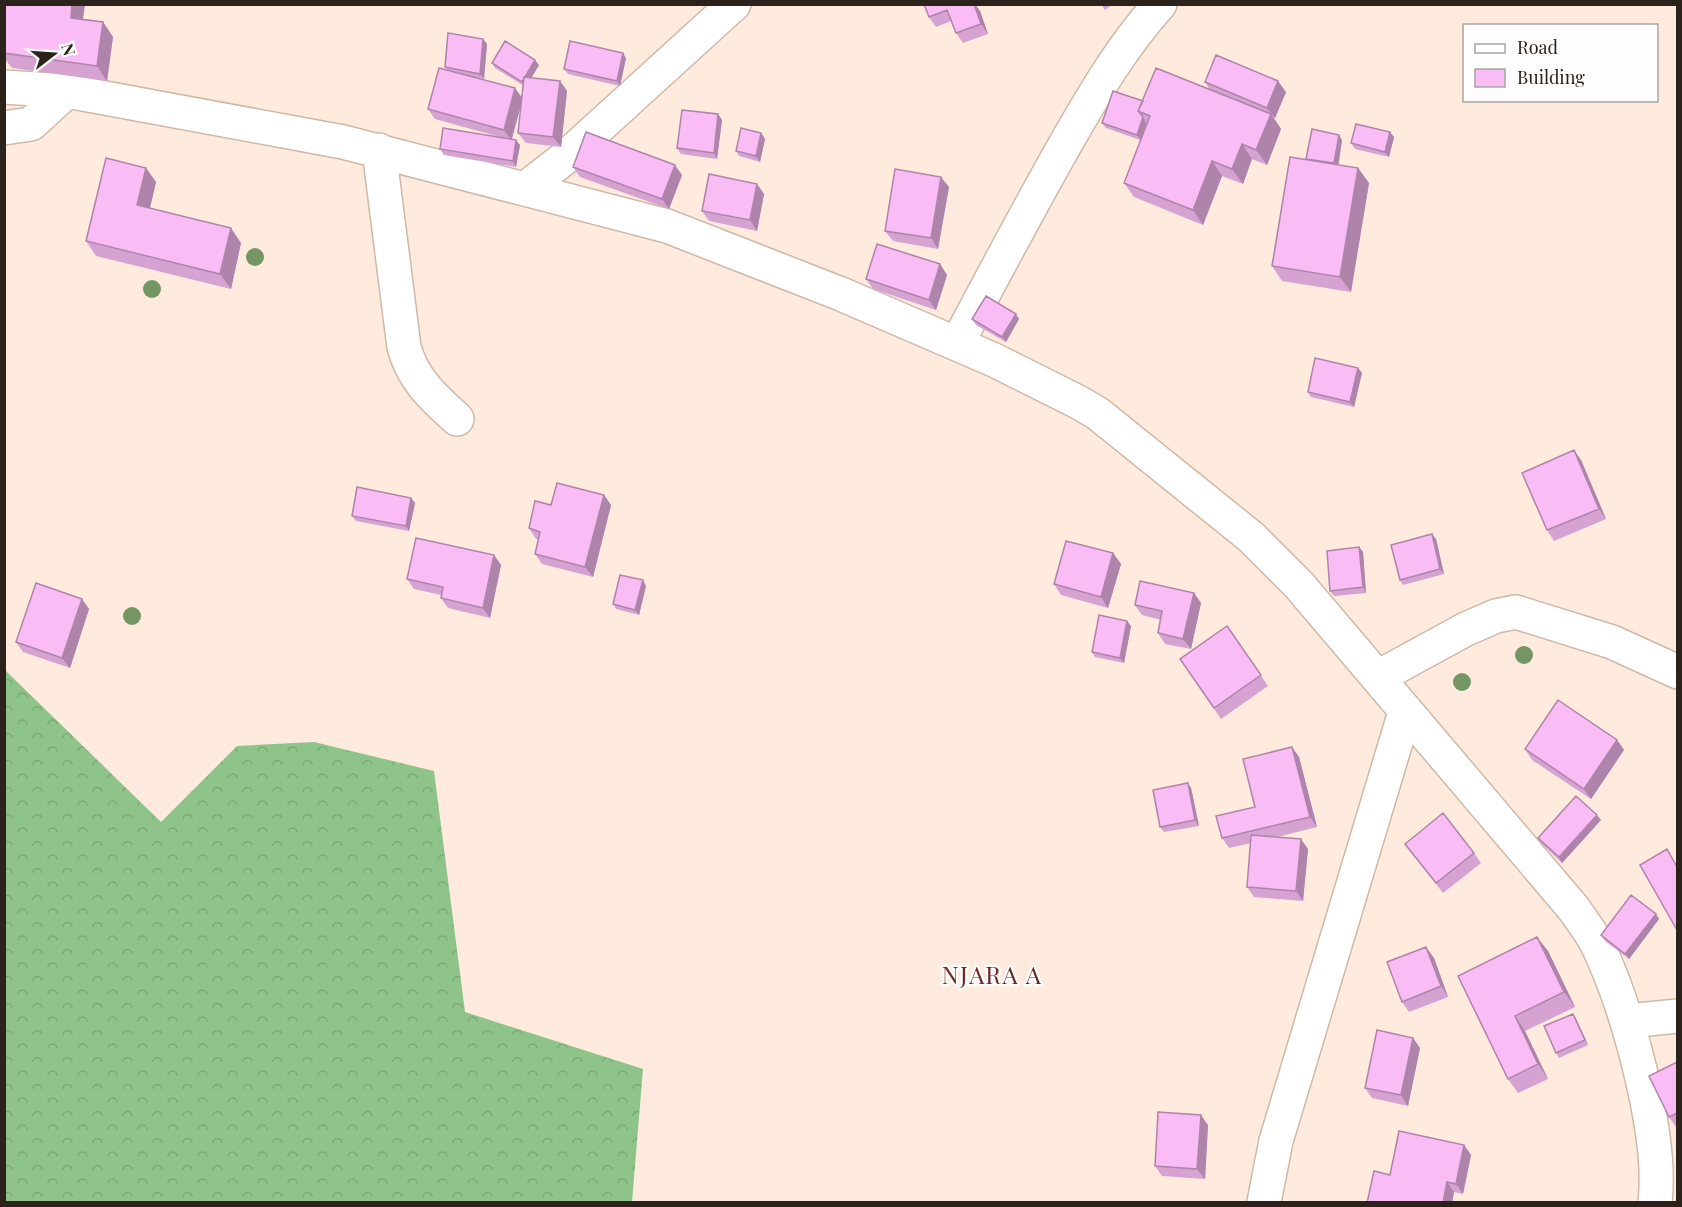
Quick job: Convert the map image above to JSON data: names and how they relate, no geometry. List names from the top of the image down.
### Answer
{
  "districts": ["NJARA A"],
  "legend": ["Road", "Building"],
  "north": "right"
}
